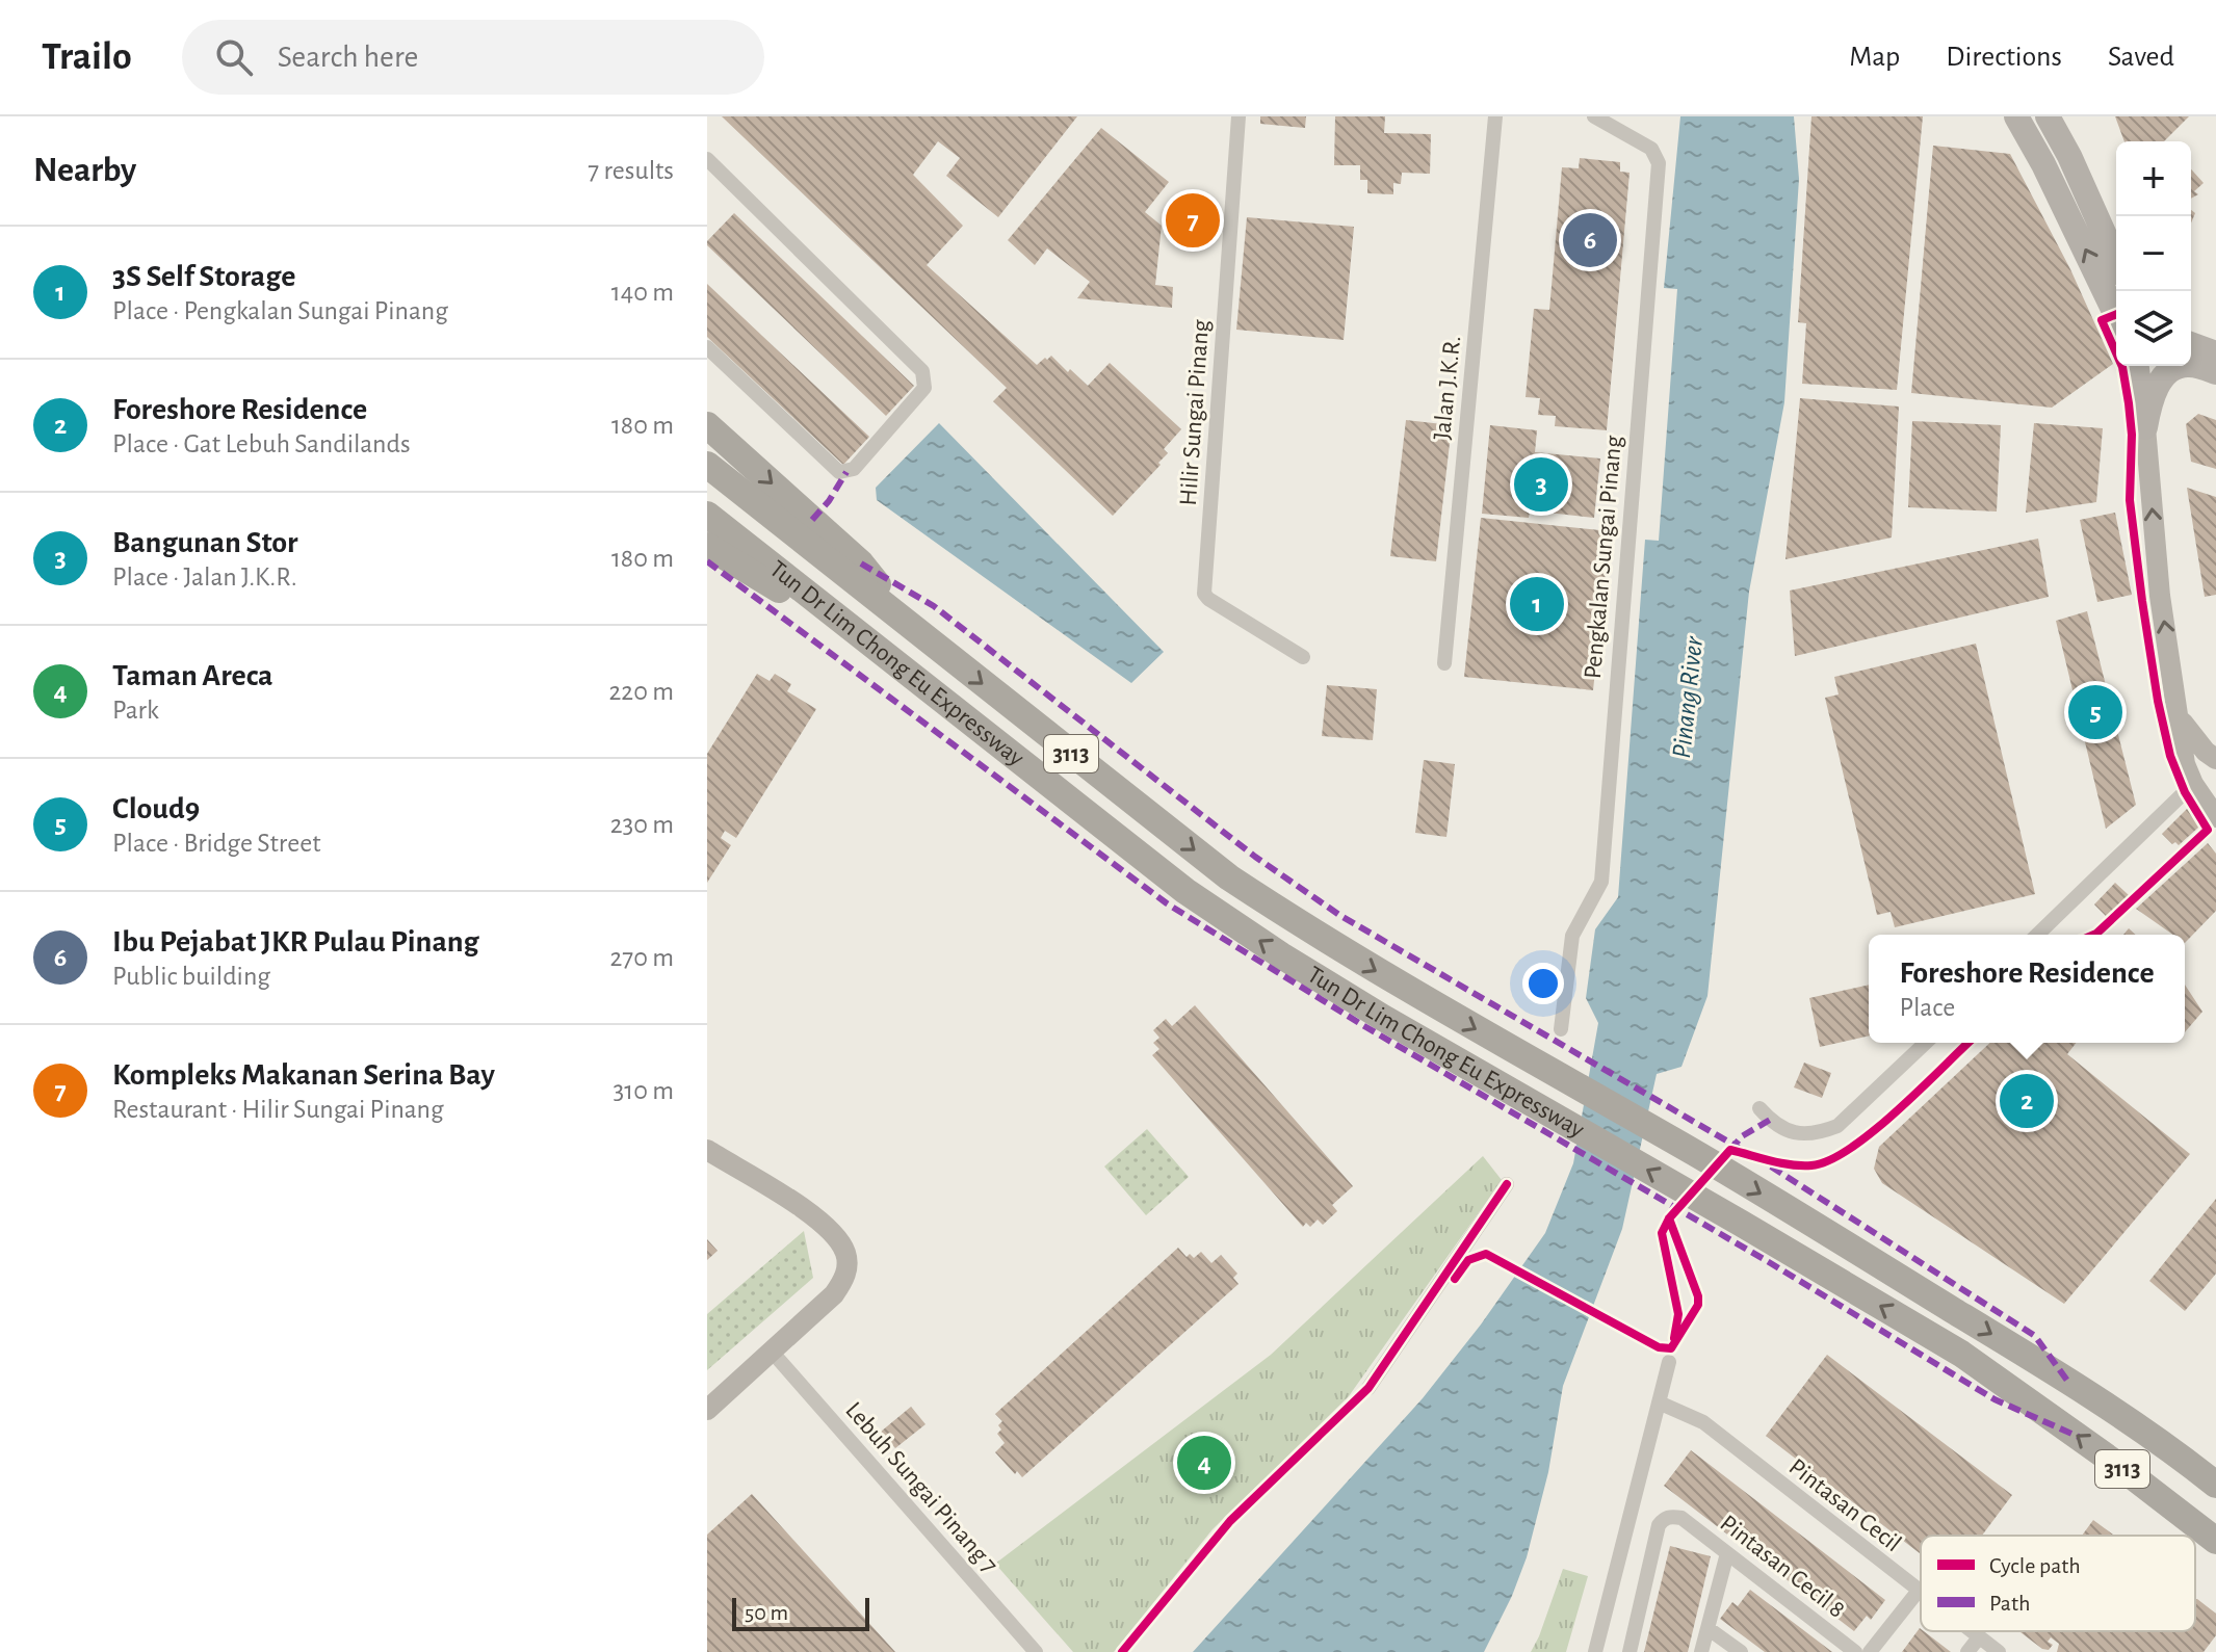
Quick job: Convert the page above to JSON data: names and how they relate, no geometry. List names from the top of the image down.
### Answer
{
  "streets": {
    "highway": ["Tun Dr Lim Chong Eu Expressway", "3113"],
    "street": [
      "Jalan J.K.R.",
      "Hilir Sungai Pinang",
      "Pengkalan Sungai Pinang",
      "Lebuh Sungai Pinang 7",
      "Pintasan Cecil",
      "Pintasan Cecil 8"
    ]
  },
  "water": ["Pinang River"],
  "legend": ["Cycle path", "Path"],
  "scale_bar": "50 m",
  "page": {
    "header": "Trailo",
    "search": "Search here",
    "nav": ["Map", "Directions", "Saved"],
    "heading": ["Nearby", "7 results"],
    "map_buttons": ["+", "−"],
    "pins": [
      "7",
      "6",
      "3",
      "1",
      "5",
      "2",
      "4"
    ],
    "list": [
      {
        "mark": "1",
        "name": "3S Self Storage",
        "note": "Place · Pengkalan Sungai Pinang",
        "value": "140 m"
      },
      {
        "mark": "2",
        "name": "Foreshore Residence",
        "note": "Place · Gat Lebuh Sandilands",
        "value": "180 m"
      },
      {
        "mark": "3",
        "name": "Bangunan Stor",
        "note": "Place · Jalan J.K.R.",
        "value": "180 m"
      },
      {
        "mark": "4",
        "name": "Taman Areca",
        "note": "Park",
        "value": "220 m"
      },
      {
        "mark": "5",
        "name": "Cloud9",
        "note": "Place · Bridge Street",
        "value": "230 m"
      },
      {
        "mark": "6",
        "name": "Ibu Pejabat JKR Pulau Pinang",
        "note": "Public building",
        "value": "270 m"
      },
      {
        "mark": "7",
        "name": "Kompleks Makanan Serina Bay",
        "note": "Restaurant · Hilir Sungai Pinang",
        "value": "310 m"
      }
    ],
    "popup": ["Foreshore Residence", "Place"],
    "scale": "50 m"
  }
}
